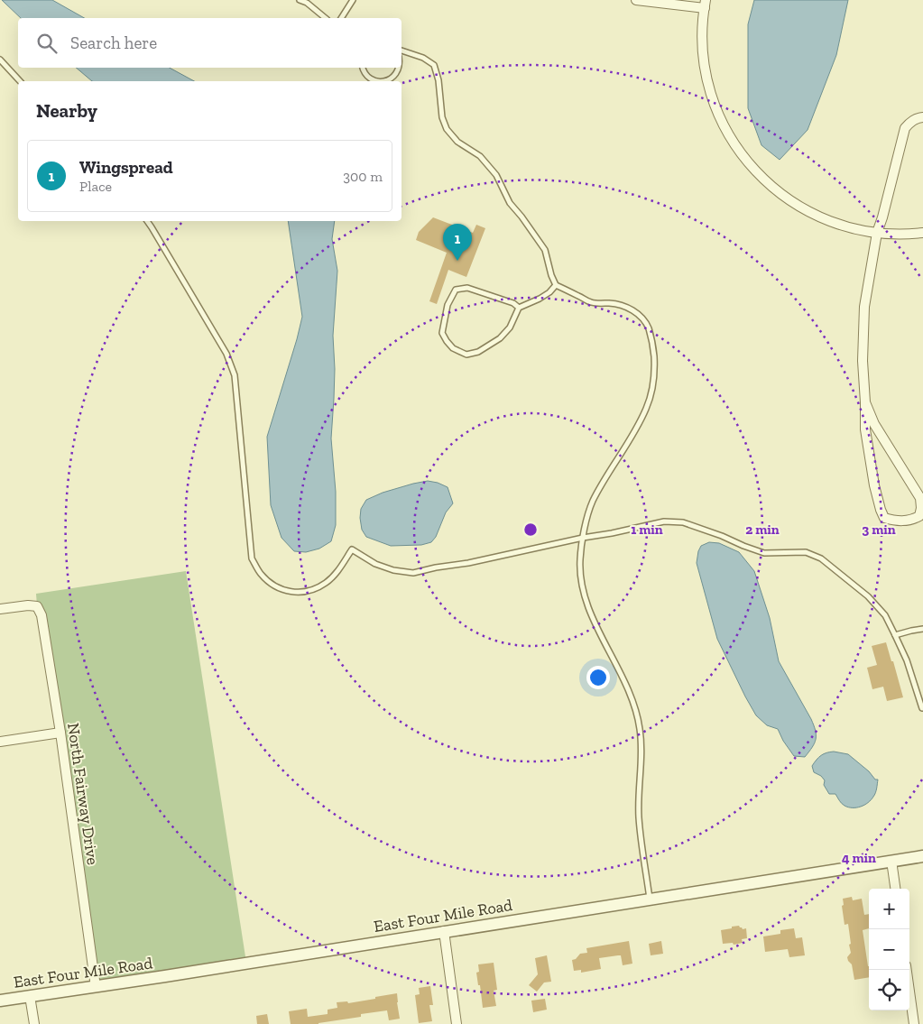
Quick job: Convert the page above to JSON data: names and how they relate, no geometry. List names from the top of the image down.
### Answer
{
  "streets": {
    "street": ["North Fairway Drive", "East Four Mile Road"]
  },
  "crossings": [
    ["North Fairway Drive", "East Four Mile Road"]
  ],
  "page": {
    "search": "Search here",
    "heading": "Nearby",
    "list": [
      {
        "mark": "1",
        "name": "Wingspread",
        "note": "Place",
        "value": "300 m"
      }
    ],
    "pins": "1",
    "map_buttons": ["+", "−"]
  },
  "rings": [
    "1 min",
    "2 min",
    "3 min",
    "4 min"
  ]
}
